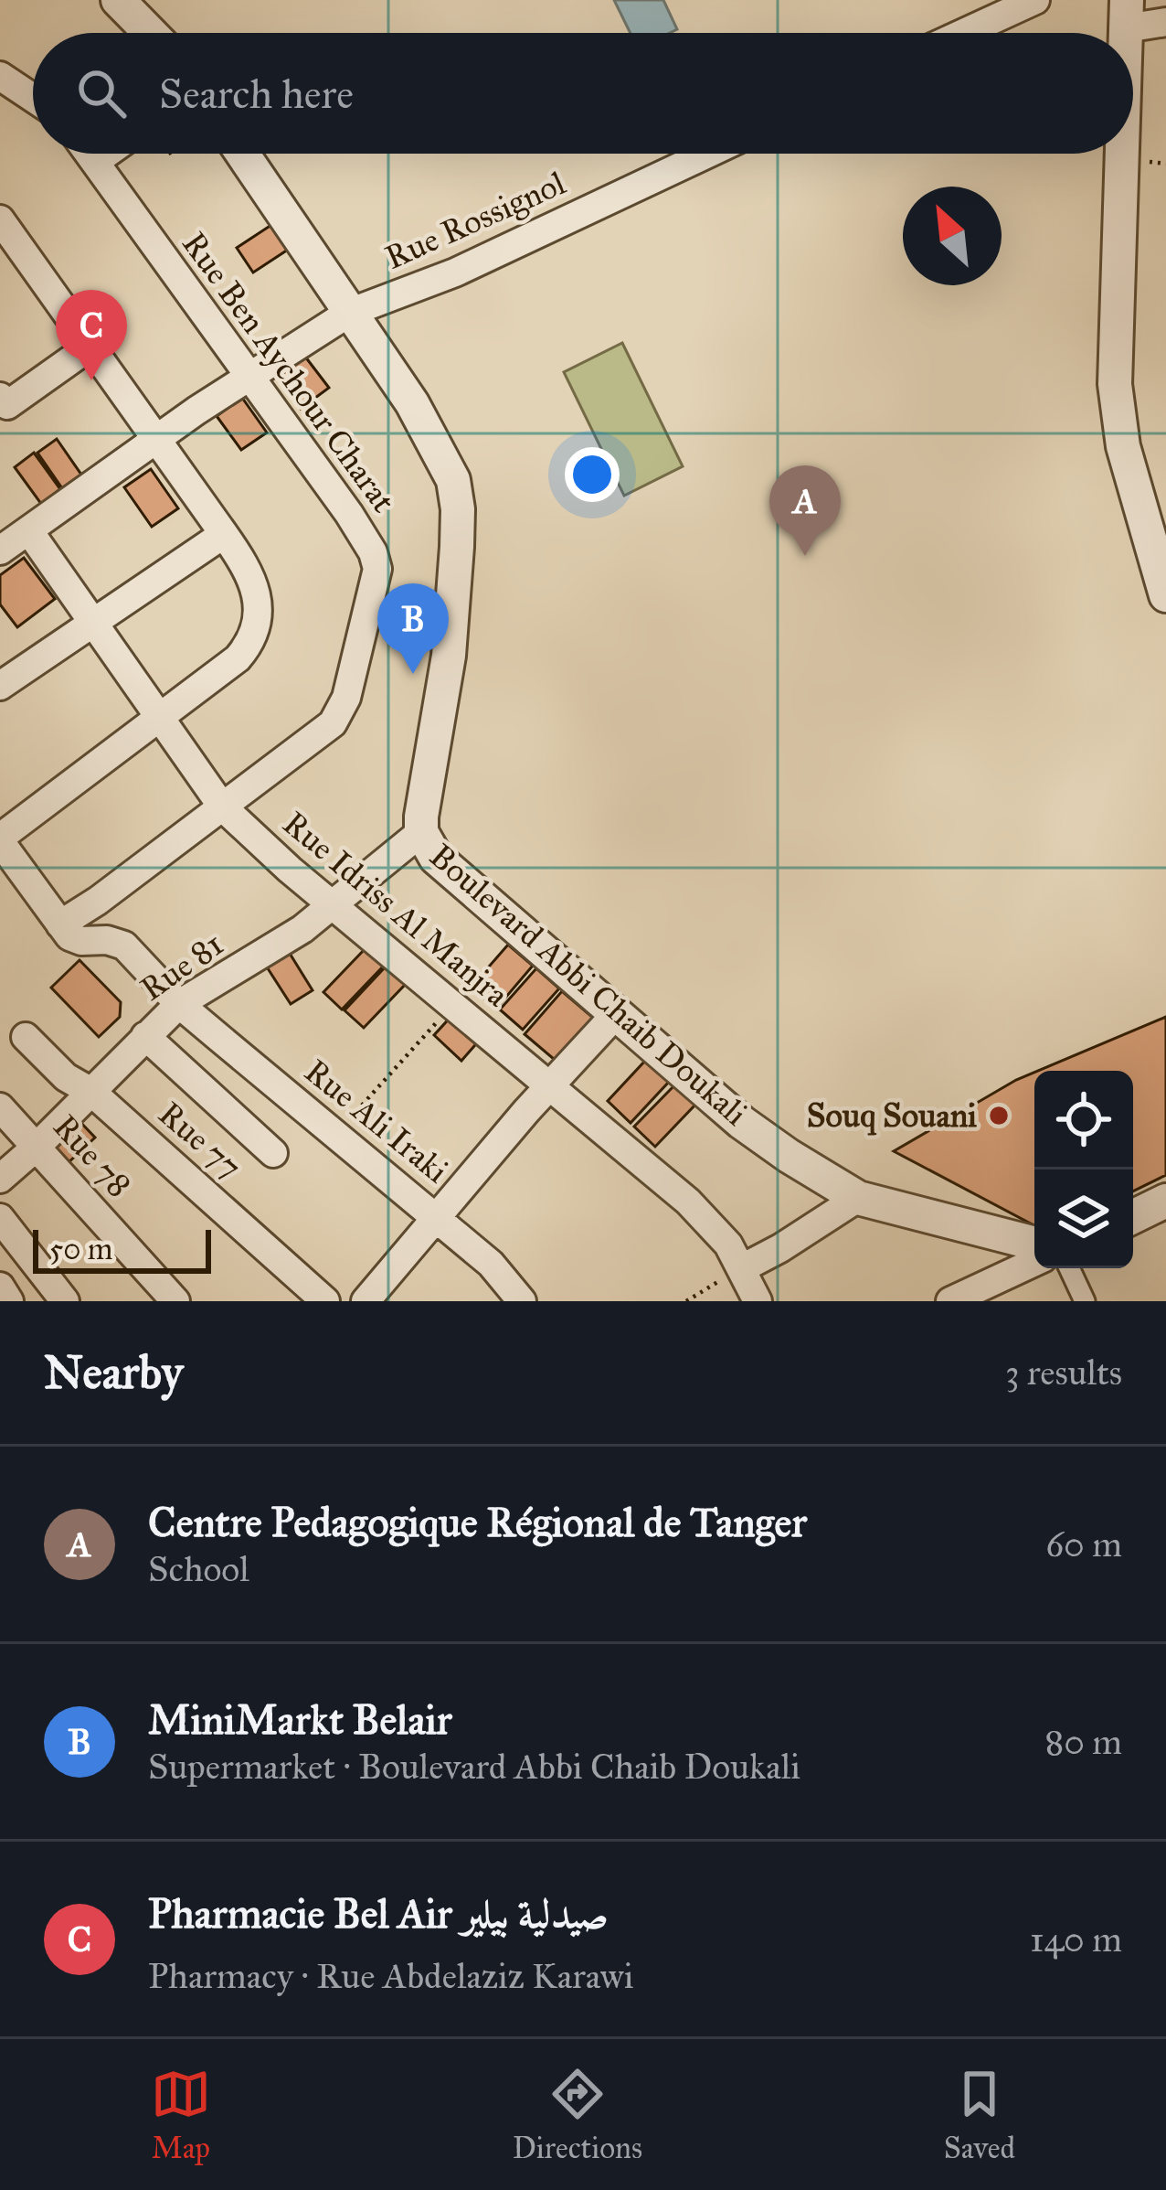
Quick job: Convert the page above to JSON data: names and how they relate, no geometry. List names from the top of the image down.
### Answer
{
  "streets": {
    "street": [
      "Rue Rossignol",
      "Rue Ben Aychour Charat",
      "Rue Idriss Al Manjra",
      "Rue 81",
      "Boulevard Abbi Chaib Doukali",
      "Rue Ali Iraki",
      "Rue 77",
      "Rue 78"
    ]
  },
  "crossings": [
    ["Rue Rossignol", "Rue Ben Aychour Charat"],
    ["Rue Rossignol", "Rue Idriss Al Manjra"],
    ["Rue Rossignol", "Boulevard Abbi Chaib Doukali"],
    ["Rue Ben Aychour Charat", "Rue Idriss Al Manjra"],
    ["Rue Ben Aychour Charat", "Rue Ali Iraki"],
    ["Rue Idriss Al Manjra", "Rue 81"],
    ["Rue 81", "Boulevard Abbi Chaib Doukali"],
    ["Rue 81", "Rue Ali Iraki"],
    ["Rue 81", "Rue 77"],
    ["Rue 81", "Rue 78"]
  ],
  "places": ["Souq Souani"],
  "scale_bar": "50 m",
  "north": "top left",
  "page": {
    "search": "Search here",
    "pins": ["C", "A", "B"],
    "scale": "50 m",
    "heading": ["Nearby", "3 results"],
    "list": [
      {
        "mark": "A",
        "name": "Centre Pedagogique Régional de Tanger",
        "note": "School",
        "value": "60 m"
      },
      {
        "mark": "B",
        "name": "MiniMarkt Belair",
        "note": "Supermarket · Boulevard Abbi Chaib Doukali",
        "value": "80 m"
      },
      {
        "mark": "C",
        "name": "Pharmacie Bel Air صيدلية بيلير",
        "note": "Pharmacy · Rue Abdelaziz Karawi",
        "value": "140 m"
      }
    ],
    "nav": ["Map", "Directions", "Saved"]
  }
}
